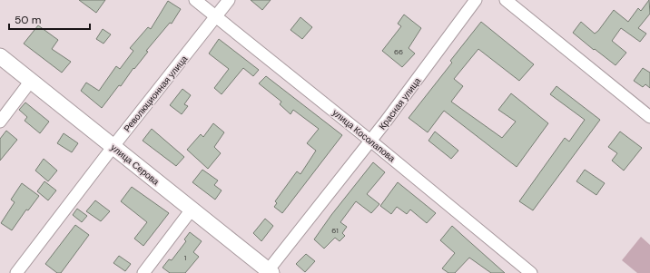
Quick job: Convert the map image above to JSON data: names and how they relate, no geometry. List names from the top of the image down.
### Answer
{
  "streets": {
    "street": [
      "Революционная улица",
      "Красная улица",
      "улица Косолапова",
      "улица Серова"
    ]
  },
  "crossings": [
    ["Революционная улица", "улица Косолапова"],
    ["Революционная улица", "улица Серова"],
    ["Красная улица", "улица Косолапова"],
    ["Красная улица", "улица Серова"]
  ],
  "house_numbers": ["66", "61", "1"],
  "scale_bar": "50 m"
}
